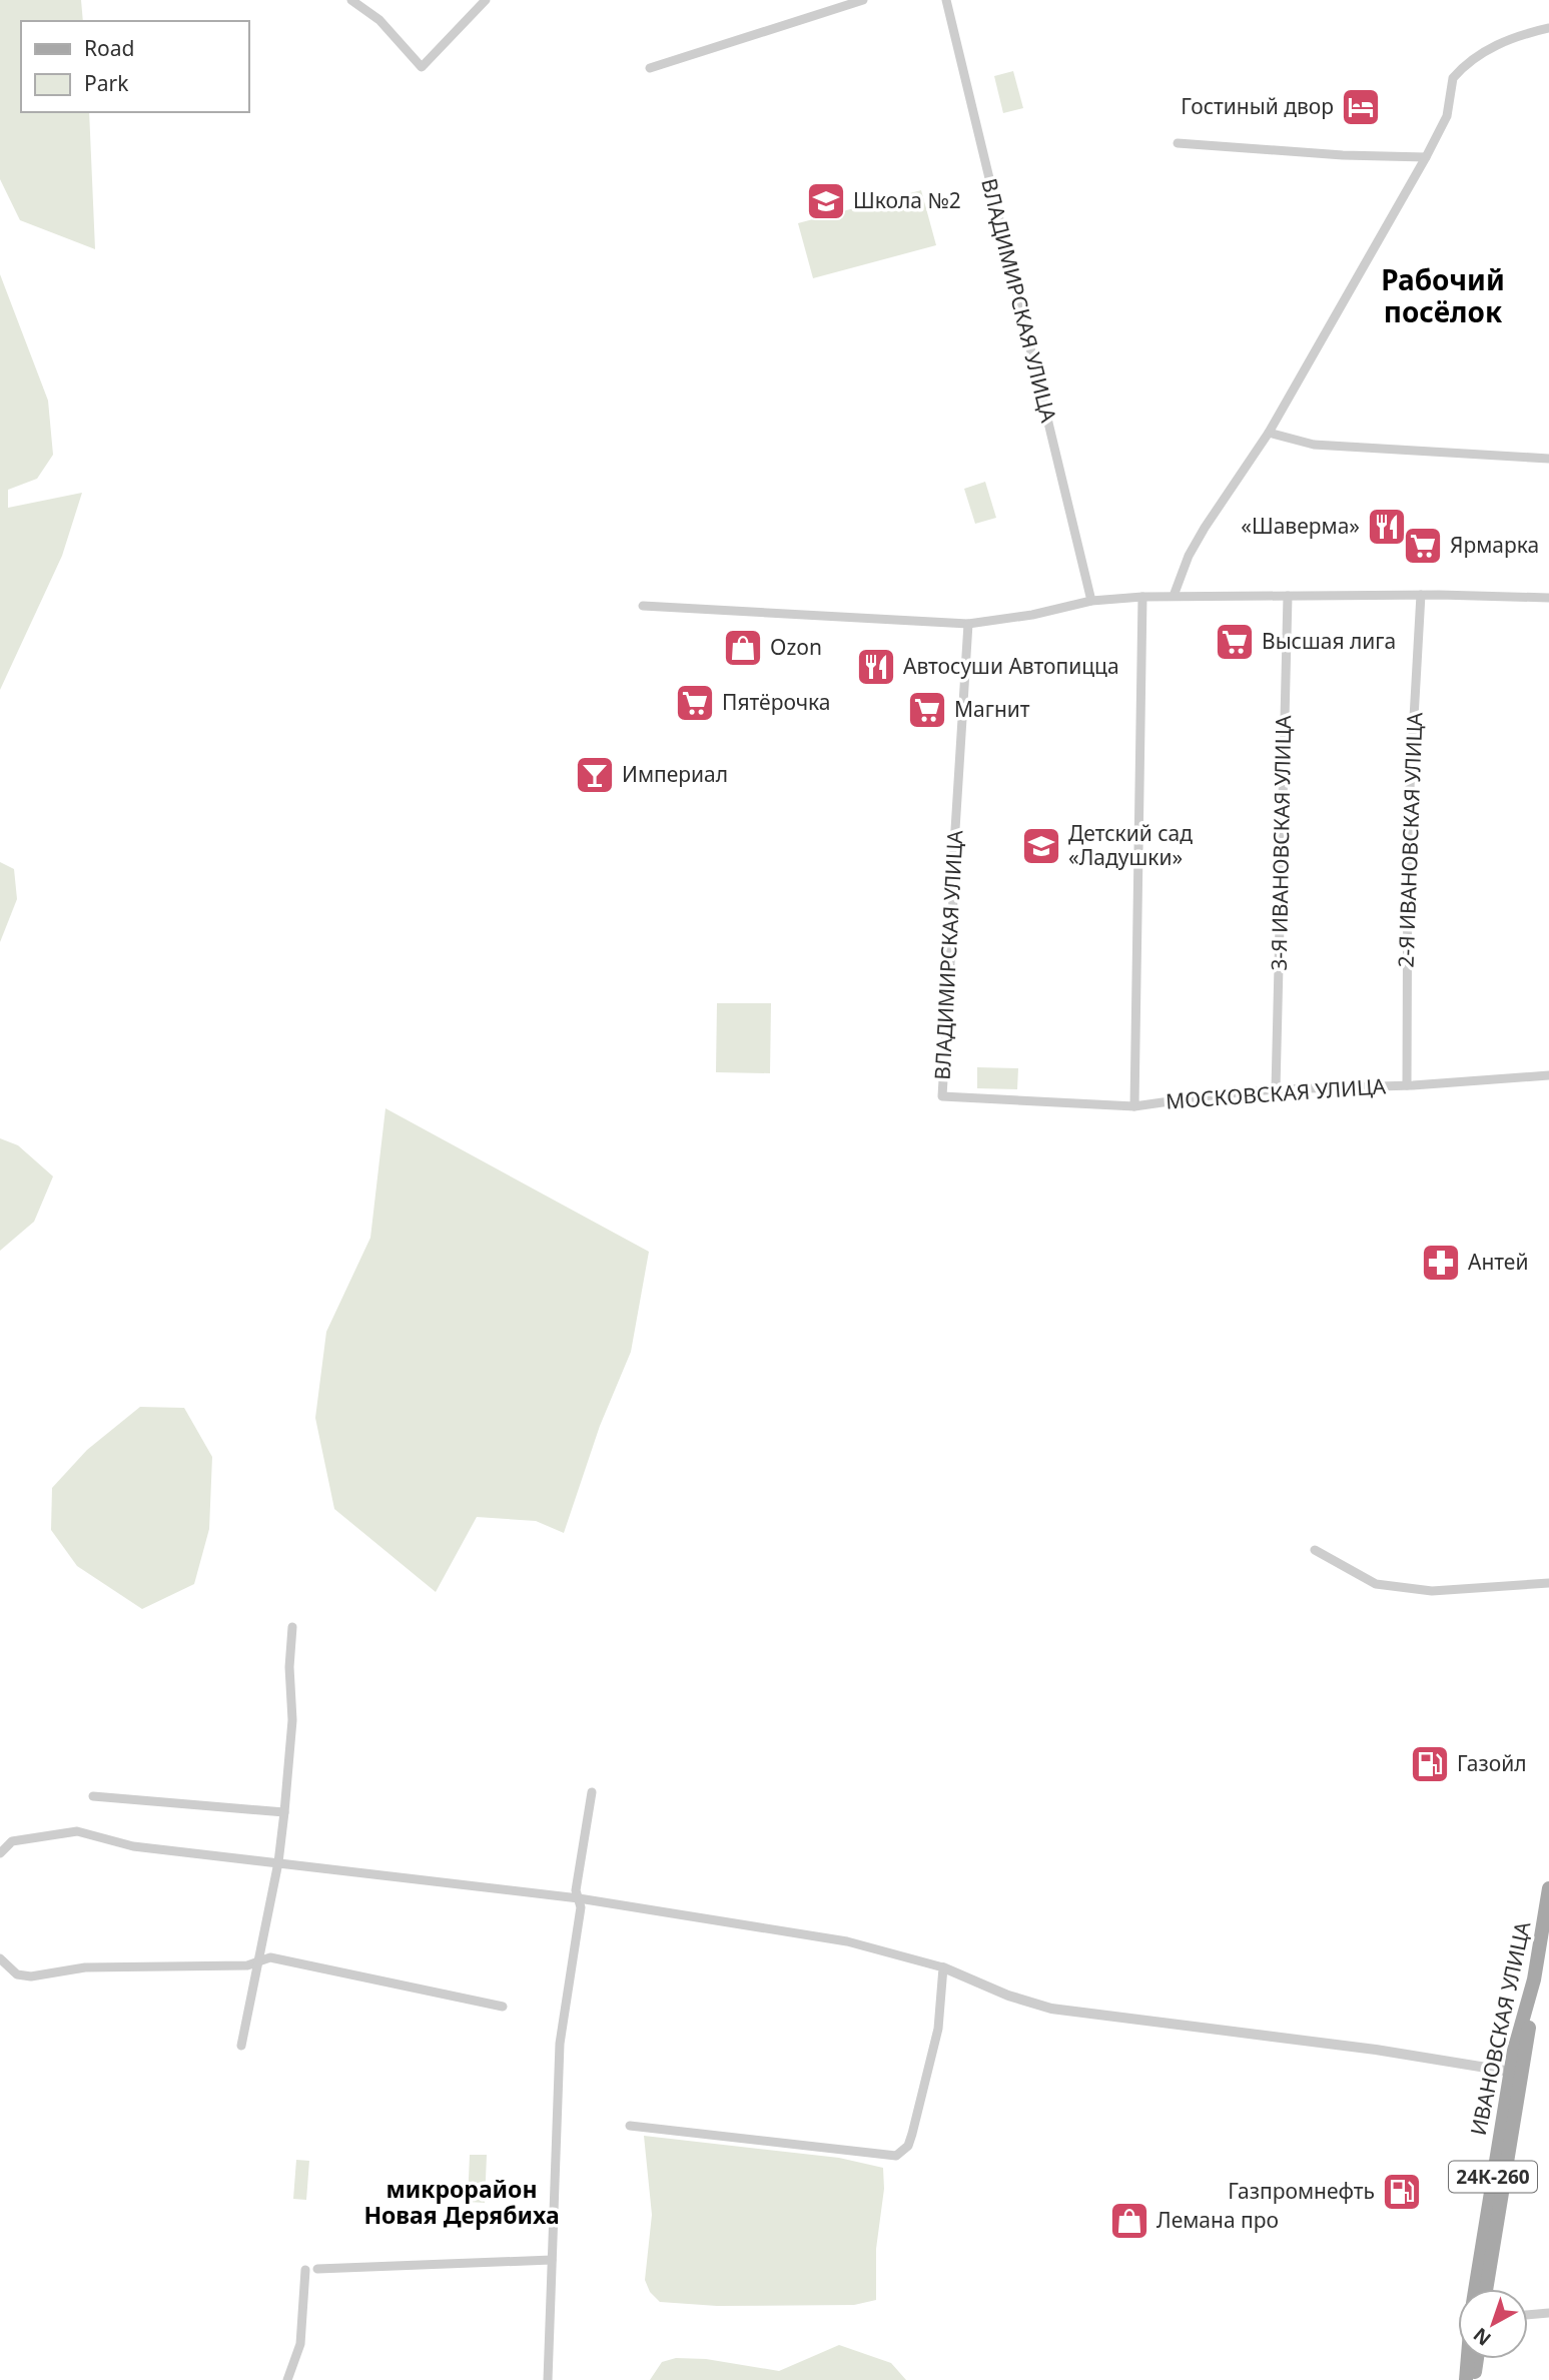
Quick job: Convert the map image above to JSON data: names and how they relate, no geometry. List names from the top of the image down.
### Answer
{
  "streets": {
    "main road": ["ИВАНОВСКАЯ УЛИЦА", "24К-260"],
    "street": [
      "ВЛАДИМИРСКАЯ УЛИЦА",
      "2-Я ИВАНОВСКАЯ УЛИЦА",
      "3-Я ИВАНОВСКАЯ УЛИЦА",
      "МОСКОВСКАЯ УЛИЦА"
    ]
  },
  "crossings": [
    ["ВЛАДИМИРСКАЯ УЛИЦА", "МОСКОВСКАЯ УЛИЦА"],
    ["2-Я ИВАНОВСКАЯ УЛИЦА", "МОСКОВСКАЯ УЛИЦА"],
    ["3-Я ИВАНОВСКАЯ УЛИЦА", "МОСКОВСКАЯ УЛИЦА"]
  ],
  "districts": ["Рабочий посёлок", "микрорайон Новая Дерябиха"],
  "places": {
    "hotel": ["Гостиный двор"],
    "school or university": ["Школа №2", "Детский сад «Ладушки»"],
    "restaurant": ["«Шаверма»", "Автосуши Автопицца"],
    "supermarket": [
      "Ярмарка",
      "Высшая лига",
      "Пятёрочка",
      "Магнит"
    ],
    "shop": ["Ozon", "Лемана про"],
    "bar": ["Империал"],
    "pharmacy": ["Антей"],
    "fuel station": ["Газойл", "Газпромнефть"]
  },
  "legend": ["Road", "Park"],
  "north": "bottom left"
}
